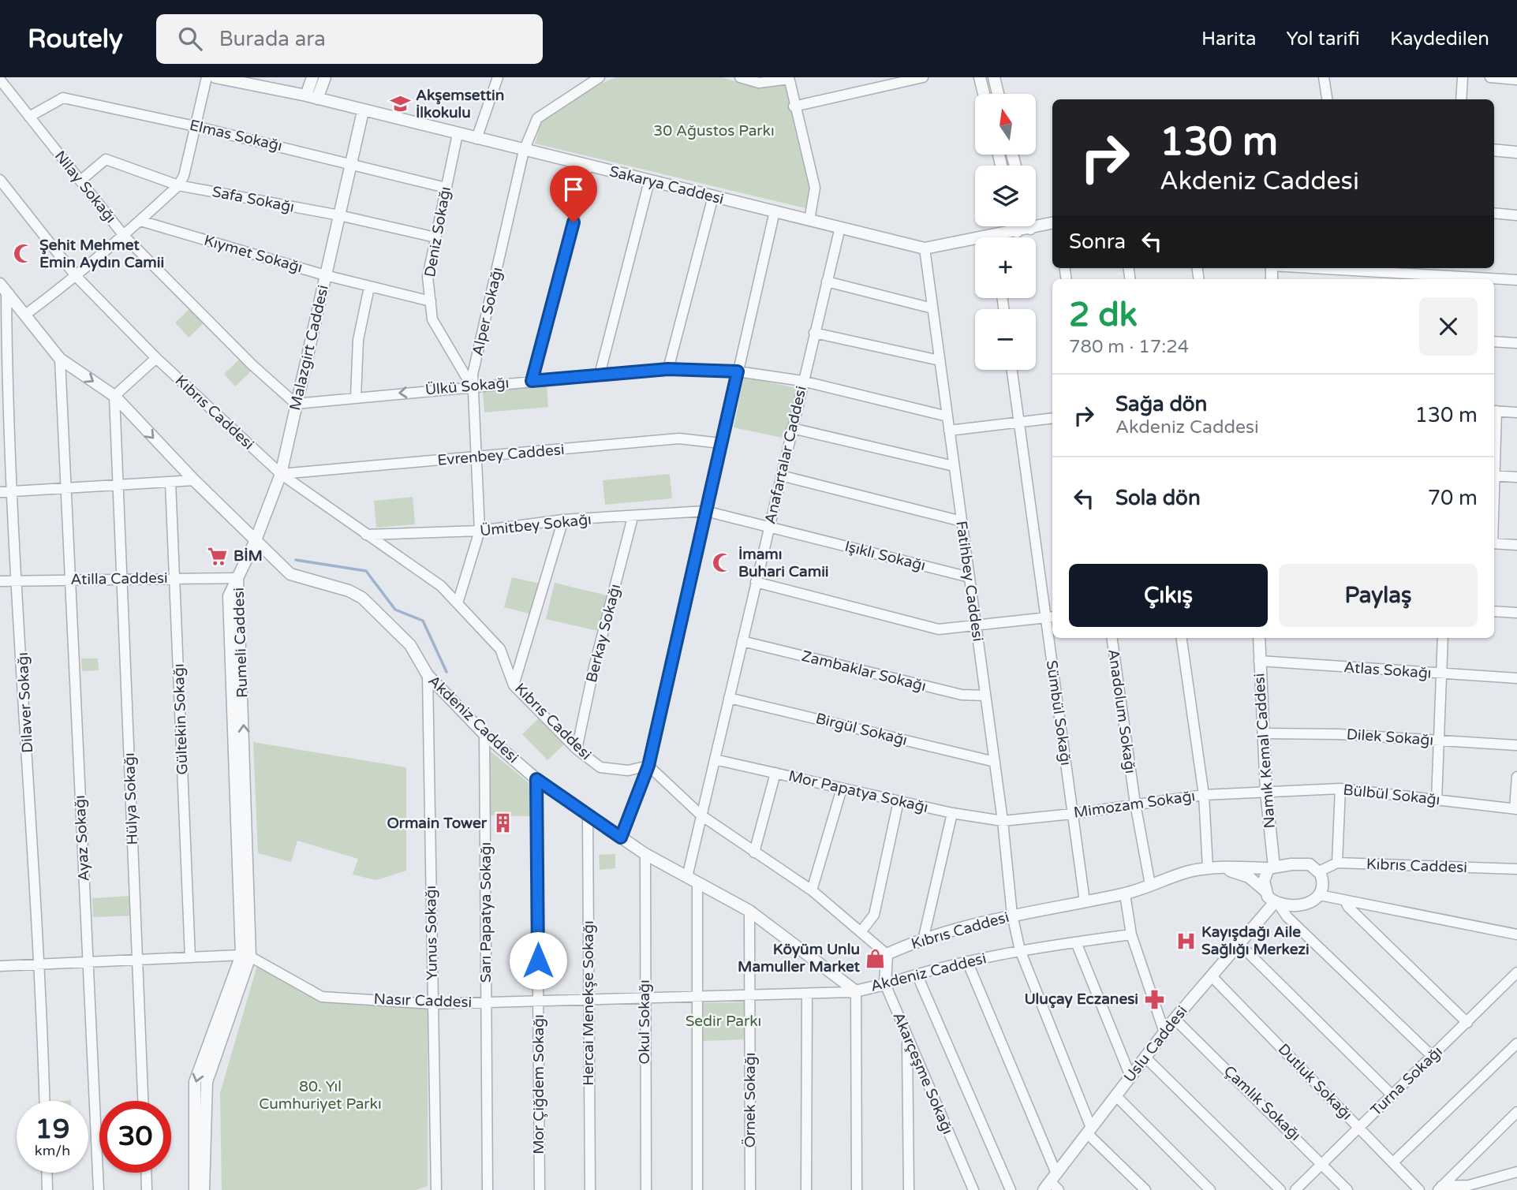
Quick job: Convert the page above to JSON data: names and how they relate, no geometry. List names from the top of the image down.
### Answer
{
  "streets": {
    "street": [
      "Elmas Sokağı",
      "Sakarya Caddesi",
      "Nilay Sokağı",
      "Safa Sokağı",
      "Deniz Sokağı",
      "Kıymet Sokağı",
      "Alper Sokağı",
      "Malazgirt Caddesi",
      "Ülkü Sokağı",
      "Kıbrıs Caddesi",
      "Evrenbey Caddesi",
      "Anafartalar Caddesi",
      "Ümitbey Sokağı",
      "Işıklı Sokağı",
      "Atilla Caddesi",
      "Fatihbey Caddesi",
      "Berkay Sokağı",
      "Rumeli Caddesi",
      "Atlas Sokağı",
      "Zambaklar Sokağı",
      "Dilaver Sokağı",
      "Anadolum Sokağı",
      "Sümbül Sokağı",
      "Gültekin Sokağı",
      "Akdeniz Caddesi",
      "Birgül Sokağı",
      "Dilek Sokağı",
      "Namık Kemal Caddesi",
      "Mor Papatya Sokağı",
      "Bülbül Sokağı",
      "Hülya Sokağı",
      "Mimozam Sokağı",
      "Ayaz Sokağı",
      "Sarı Papatya Sokağı",
      "Yunus Sokağı",
      "Nasır Caddesi",
      "Hercai Menekşe Sokağı",
      "Okul Sokağı",
      "Uslu Caddesi",
      "Akarçeşme Sokağı",
      "Turna Sokağı",
      "Dutluk Sokağı",
      "Mor Çiğdem Sokağı",
      "Örnek Sokağı",
      "Çamlık Sokağı"
    ]
  },
  "crossings": [
    ["Elmas Sokağı", "Nilay Sokağı"],
    ["Elmas Sokağı", "Deniz Sokağı"],
    ["Elmas Sokağı", "Malazgirt Caddesi"],
    ["Sakarya Caddesi", "Deniz Sokağı"],
    ["Sakarya Caddesi", "Alper Sokağı"],
    ["Sakarya Caddesi", "Malazgirt Caddesi"],
    ["Sakarya Caddesi", "Anafartalar Caddesi"],
    ["Sakarya Caddesi", "Fatihbey Caddesi"],
    ["Nilay Sokağı", "Safa Sokağı"],
    ["Nilay Sokağı", "Malazgirt Caddesi"],
    ["Nilay Sokağı", "Ülkü Sokağı"],
    ["Safa Sokağı", "Deniz Sokağı"],
    ["Safa Sokağı", "Malazgirt Caddesi"],
    ["Deniz Sokağı", "Kıymet Sokağı"],
    ["Deniz Sokağı", "Alper Sokağı"],
    ["Deniz Sokağı", "Ülkü Sokağı"],
    ["Kıymet Sokağı", "Malazgirt Caddesi"],
    ["Alper Sokağı", "Ülkü Sokağı"],
    ["Alper Sokağı", "Kıbrıs Caddesi"],
    ["Alper Sokağı", "Evrenbey Caddesi"],
    ["Alper Sokağı", "Ümitbey Sokağı"],
    ["Malazgirt Caddesi", "Ülkü Sokağı"],
    ["Malazgirt Caddesi", "Kıbrıs Caddesi"],
    ["Malazgirt Caddesi", "Evrenbey Caddesi"],
    ["Malazgirt Caddesi", "Atilla Caddesi"],
    ["Malazgirt Caddesi", "Rumeli Caddesi"],
    ["Malazgirt Caddesi", "Akdeniz Caddesi"],
    ["Ülkü Sokağı", "Anafartalar Caddesi"],
    ["Ülkü Sokağı", "Fatihbey Caddesi"],
    ["Kıbrıs Caddesi", "Evrenbey Caddesi"],
    ["Kıbrıs Caddesi", "Ümitbey Sokağı"],
    ["Kıbrıs Caddesi", "Fatihbey Caddesi"],
    ["Kıbrıs Caddesi", "Berkay Sokağı"],
    ["Kıbrıs Caddesi", "Anadolum Sokağı"],
    ["Kıbrıs Caddesi", "Sümbül Sokağı"],
    ["Kıbrıs Caddesi", "Namık Kemal Caddesi"],
    ["Kıbrıs Caddesi", "Uslu Caddesi"],
    ["Kıbrıs Caddesi", "Akarçeşme Sokağı"],
    ["Anafartalar Caddesi", "Işıklı Sokağı"],
    ["Anafartalar Caddesi", "Zambaklar Sokağı"],
    ["Anafartalar Caddesi", "Akdeniz Caddesi"],
    ["Anafartalar Caddesi", "Birgül Sokağı"],
    ["Anafartalar Caddesi", "Mor Papatya Sokağı"],
    ["Ümitbey Sokağı", "Işıklı Sokağı"],
    ["Ümitbey Sokağı", "Berkay Sokağı"],
    ["Işıklı Sokağı", "Fatihbey Caddesi"],
    ["Atilla Caddesi", "Rumeli Caddesi"],
    ["Atilla Caddesi", "Dilaver Sokağı"],
    ["Atilla Caddesi", "Gültekin Sokağı"],
    ["Atilla Caddesi", "Hülya Sokağı"],
    ["Atilla Caddesi", "Ayaz Sokağı"],
    ["Fatihbey Caddesi", "Zambaklar Sokağı"],
    ["Fatihbey Caddesi", "Akdeniz Caddesi"],
    ["Fatihbey Caddesi", "Birgül Sokağı"],
    ["Fatihbey Caddesi", "Mor Papatya Sokağı"],
    ["Fatihbey Caddesi", "Mimozam Sokağı"],
    ["Fatihbey Caddesi", "Uslu Caddesi"],
    ["Rumeli Caddesi", "Nasır Caddesi"],
    ["Atlas Sokağı", "Namık Kemal Caddesi"],
    ["Dilaver Sokağı", "Akdeniz Caddesi"],
    ["Anadolum Sokağı", "Mimozam Sokağı"],
    ["Sümbül Sokağı", "Mimozam Sokağı"],
    ["Akdeniz Caddesi", "Sarı Papatya Sokağı"],
    ["Akdeniz Caddesi", "Yunus Sokağı"],
    ["Akdeniz Caddesi", "Nasır Caddesi"],
    ["Akdeniz Caddesi", "Hercai Menekşe Sokağı"],
    ["Akdeniz Caddesi", "Okul Sokağı"],
    ["Akdeniz Caddesi", "Akarçeşme Sokağı"],
    ["Akdeniz Caddesi", "Mor Çiğdem Sokağı"],
    ["Akdeniz Caddesi", "Örnek Sokağı"],
    ["Dilek Sokağı", "Namık Kemal Caddesi"],
    ["Namık Kemal Caddesi", "Bülbül Sokağı"],
    ["Namık Kemal Caddesi", "Mimozam Sokağı"],
    ["Namık Kemal Caddesi", "Uslu Caddesi"],
    ["Mor Papatya Sokağı", "Mimozam Sokağı"],
    ["Bülbül Sokağı", "Mimozam Sokağı"],
    ["Sarı Papatya Sokağı", "Nasır Caddesi"],
    ["Yunus Sokağı", "Nasır Caddesi"],
    ["Nasır Caddesi", "Hercai Menekşe Sokağı"],
    ["Nasır Caddesi", "Okul Sokağı"],
    ["Nasır Caddesi", "Mor Çiğdem Sokağı"],
    ["Nasır Caddesi", "Örnek Sokağı"],
    ["Uslu Caddesi", "Dutluk Sokağı"],
    ["Uslu Caddesi", "Çamlık Sokağı"],
    ["Turna Sokağı", "Dutluk Sokağı"],
    ["Turna Sokağı", "Çamlık Sokağı"]
  ],
  "parks": ["30 Ağustos Parkı", "Sedir Parkı", "80. Yıl Cumhuriyet Parkı"],
  "places": {
    "school or university": ["Akşemsettin İlkokulu"],
    "mosque": ["Şehit Mehmet Emin Aydın Camii", "İmamı Buhari Camii"],
    "supermarket": ["BİM"],
    "building": ["Ormain Tower"],
    "hospital": ["Kayışdağı Aile Sağlığı Merkezi"],
    "shop": ["Köyüm Unlu Mamuller Market"],
    "pharmacy": ["Uluçay Eczanesi"]
  },
  "north": "top",
  "page": {
    "header": "Routely",
    "search": "Burada ara",
    "nav": ["Harita", "Yol tarifi", "Kaydedilen"],
    "map_buttons": ["+", "−"],
    "turn": ["130 m", "Akdeniz Caddesi"],
    "then": "Sonra",
    "heading": ["2 dk", "780 m · 17:24"],
    "list": [
      {
        "name": "Sağa dön",
        "note": "Akdeniz Caddesi",
        "value": "130 m"
      },
      {
        "name": "Sola dön",
        "value": "70 m"
      }
    ],
    "buttons": ["Çıkış", "Paylaş"],
    "speed": "19 km/h",
    "limit": "30"
  }
}
